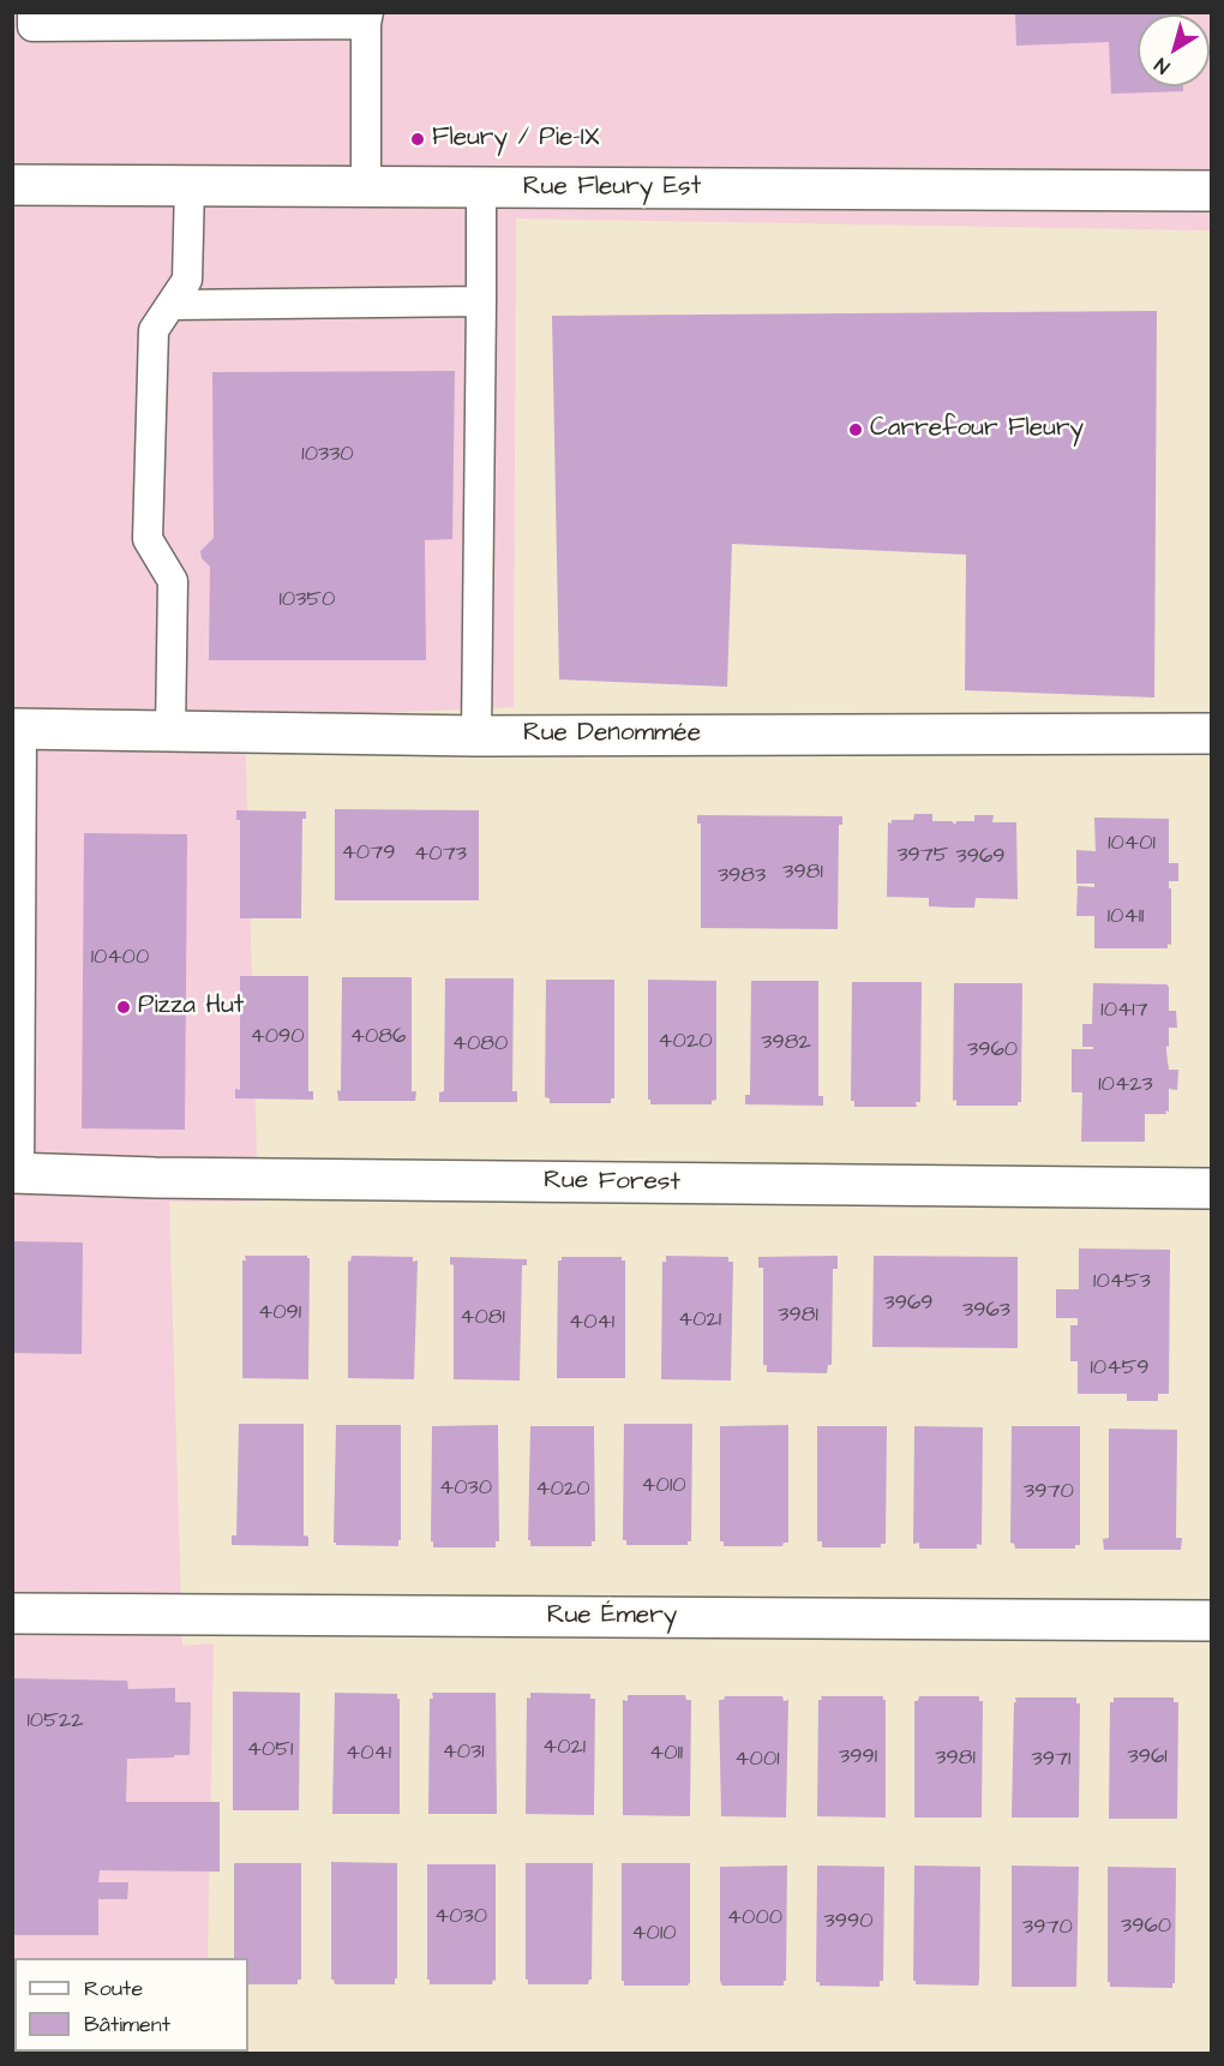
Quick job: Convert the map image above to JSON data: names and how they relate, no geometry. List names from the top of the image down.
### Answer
{
  "streets": {
    "street": [
      "Rue Fleury Est",
      "Rue Denommée",
      "Rue Forest",
      "Rue Émery"
    ]
  },
  "places": ["Fleury / Pie-IX", "Carrefour Fleury", "Pizza Hut"],
  "house_numbers": [
    "10330",
    "10350",
    "10401",
    "4079",
    "4073",
    "3975",
    "3969",
    "3981",
    "3983",
    "10411",
    "10400",
    "10417",
    "4090",
    "4086",
    "4020",
    "3982",
    "4080",
    "3960",
    "10423",
    "10453",
    "3969",
    "3963",
    "4091",
    "3981",
    "4081",
    "4021",
    "4041",
    "10459",
    "4010",
    "4030",
    "4020",
    "3970",
    "10522",
    "4021",
    "4051",
    "4031",
    "4041",
    "4011",
    "3991",
    "3961",
    "3981",
    "4001",
    "3971",
    "4030",
    "4000",
    "3990",
    "3960",
    "3970",
    "4010"
  ],
  "legend": ["Route", "Bâtiment"],
  "north": "bottom left"
}
